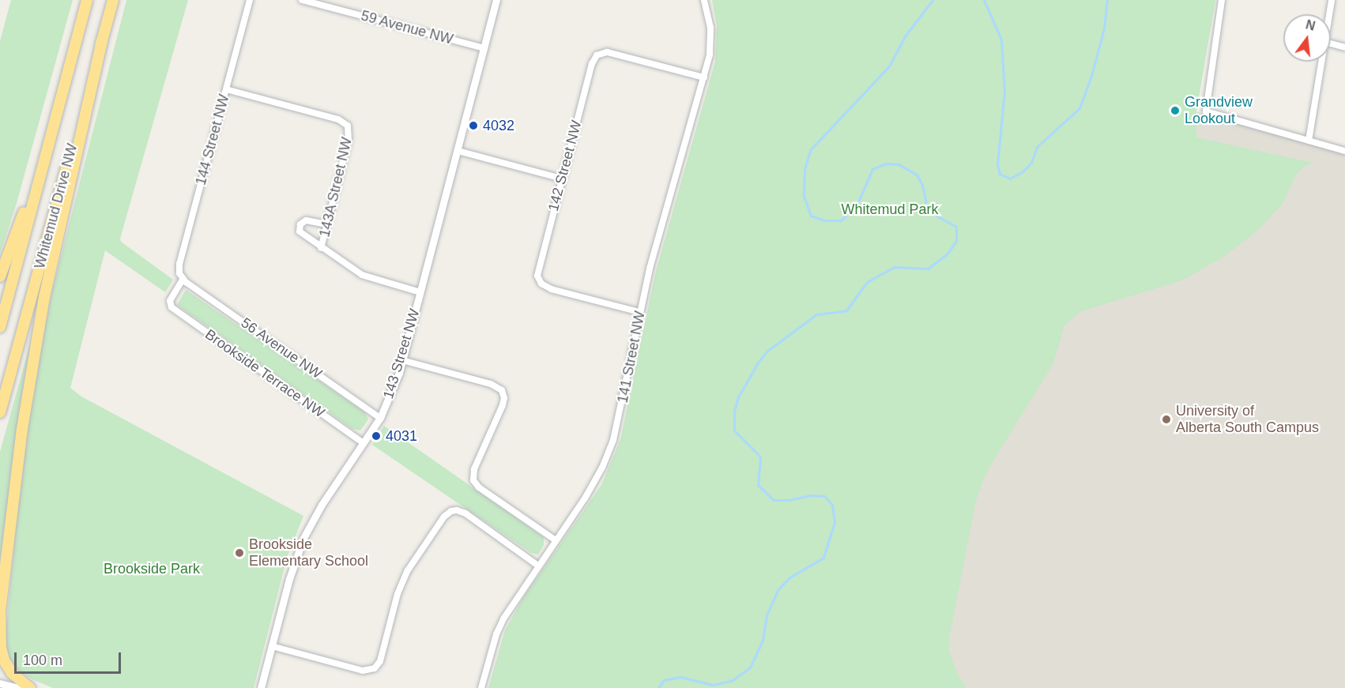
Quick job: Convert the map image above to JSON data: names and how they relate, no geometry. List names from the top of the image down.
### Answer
{
  "streets": {
    "highway": ["Whitemud Drive NW"],
    "street": [
      "59 Avenue NW",
      "144 Street NW",
      "142 Street NW",
      "143A Street NW",
      "56 Avenue NW",
      "143 Street NW",
      "141 Street NW",
      "Brookside Terrace NW"
    ]
  },
  "crossings": [
    ["59 Avenue NW", "143 Street NW"],
    ["144 Street NW", "143A Street NW"],
    ["144 Street NW", "56 Avenue NW"],
    ["144 Street NW", "Brookside Terrace NW"],
    ["142 Street NW", "141 Street NW"],
    ["56 Avenue NW", "143 Street NW"],
    ["56 Avenue NW", "Brookside Terrace NW"],
    ["143 Street NW", "Brookside Terrace NW"]
  ],
  "parks": ["Whitemud Park", "Brookside Park"],
  "places": [
    "Grandview Lookout",
    "4032",
    "University of Alberta South Campus",
    "4031",
    "Brookside Elementary School"
  ],
  "scale_bar": "100 m",
  "north": "top"
}
